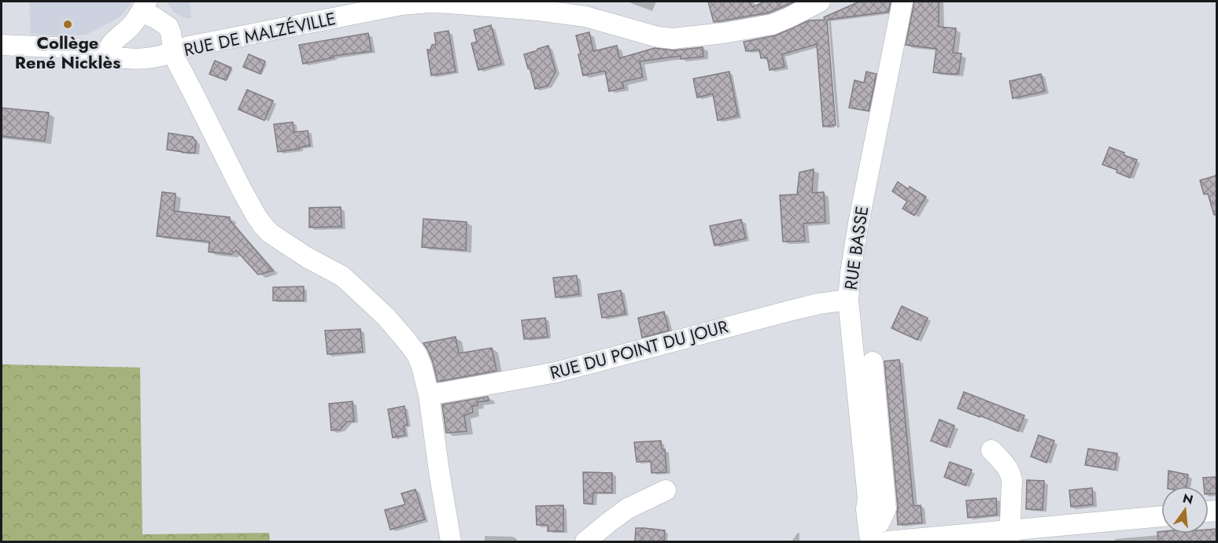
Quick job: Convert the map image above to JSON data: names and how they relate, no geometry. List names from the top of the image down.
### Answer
{
  "streets": {
    "street": ["RUE DE MALZÉVILLE", "RUE BASSE", "RUE DU POINT DU JOUR"]
  },
  "crossings": [
    ["RUE BASSE", "RUE DU POINT DU JOUR"]
  ],
  "places": ["Collège René Nicklès"],
  "north": "top"
}
